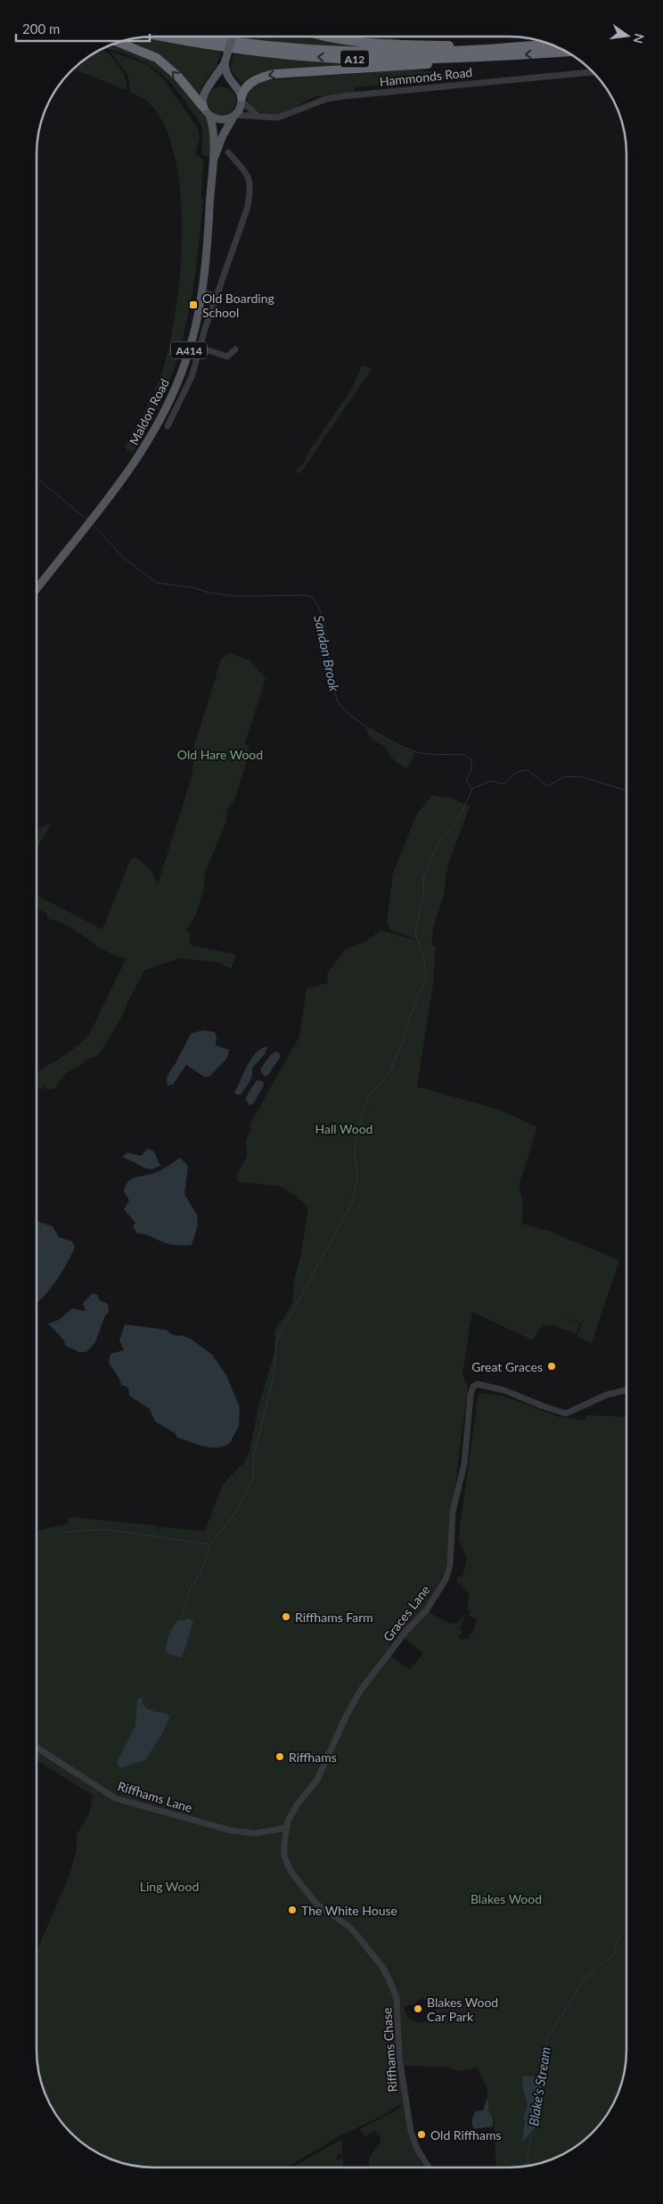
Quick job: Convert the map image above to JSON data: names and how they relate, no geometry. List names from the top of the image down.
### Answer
{
  "streets": {
    "highway": ["A12"],
    "main road": ["A414", "Maldon Road"],
    "street": [
      "Hammonds Road",
      "Graces Lane",
      "Riffhams Lane",
      "Riffhams Chase"
    ]
  },
  "crossings": [
    ["A12", "Hammonds Road"],
    ["A12", "Maldon Road"],
    ["Hammonds Road", "Maldon Road"],
    ["Graces Lane", "Riffhams Lane"],
    ["Graces Lane", "Riffhams Chase"],
    ["Riffhams Lane", "Riffhams Chase"]
  ],
  "water": ["Sandon Brook", "Blake's Stream"],
  "parks": [
    "Old Hare Wood",
    "Hall Wood",
    "Ling Wood",
    "Blakes Wood"
  ],
  "places": {
    "transit": ["Old Boarding School"],
    "other": [
      "Great Graces",
      "Riffhams Farm",
      "Riffhams",
      "The White House",
      "Blakes Wood Car Park",
      "Old Riffhams"
    ]
  },
  "scale_bar": "200 m",
  "north": "right"
}
